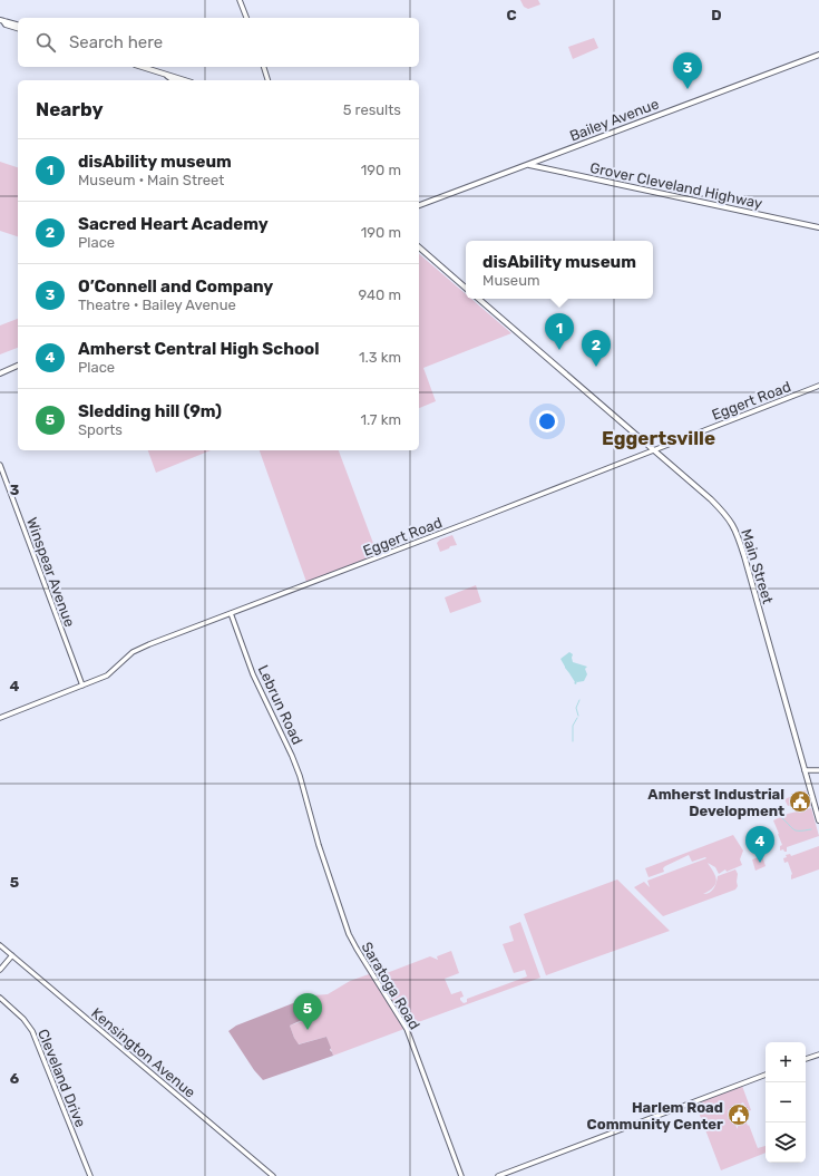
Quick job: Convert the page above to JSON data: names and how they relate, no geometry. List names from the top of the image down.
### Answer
{
  "streets": {
    "main road": ["Bailey Avenue", "Grover Cleveland Highway", "Main Street"],
    "street": [
      "Eggert Road",
      "Winspear Avenue",
      "Lebrun Road",
      "Saratoga Road",
      "Kensington Avenue",
      "Cleveland Drive"
    ]
  },
  "crossings": [
    ["Bailey Avenue", "Grover Cleveland Highway"],
    ["Eggert Road", "Main Street"],
    ["Eggert Road", "Winspear Avenue"],
    ["Eggert Road", "Lebrun Road"],
    ["Lebrun Road", "Saratoga Road"]
  ],
  "districts": ["Eggertsville"],
  "places": {
    "public building": ["Amherst Industrial Development", "Harlem Road Community Center"]
  },
  "page": {
    "search": "Search here",
    "pins": [
      "3",
      "1",
      "2",
      "4",
      "5"
    ],
    "heading": ["Nearby", "5 results"],
    "list": [
      {
        "mark": "1",
        "name": "disAbility museum",
        "note": "Museum · Main Street",
        "value": "190 m"
      },
      {
        "mark": "2",
        "name": "Sacred Heart Academy",
        "note": "Place",
        "value": "190 m"
      },
      {
        "mark": "3",
        "name": "O’Connell and Company",
        "note": "Theatre · Bailey Avenue",
        "value": "940 m"
      },
      {
        "mark": "4",
        "name": "Amherst Central High School",
        "note": "Place",
        "value": "1.3 km"
      },
      {
        "mark": "5",
        "name": "Sledding hill (9m)",
        "note": "Sports",
        "value": "1.7 km"
      }
    ],
    "popup": ["disAbility museum", "Museum"],
    "map_buttons": ["+", "−"]
  },
  "grid": {
    "columns": ["C", "D"],
    "rows": [
      "3",
      "4",
      "5",
      "6"
    ]
  }
}
